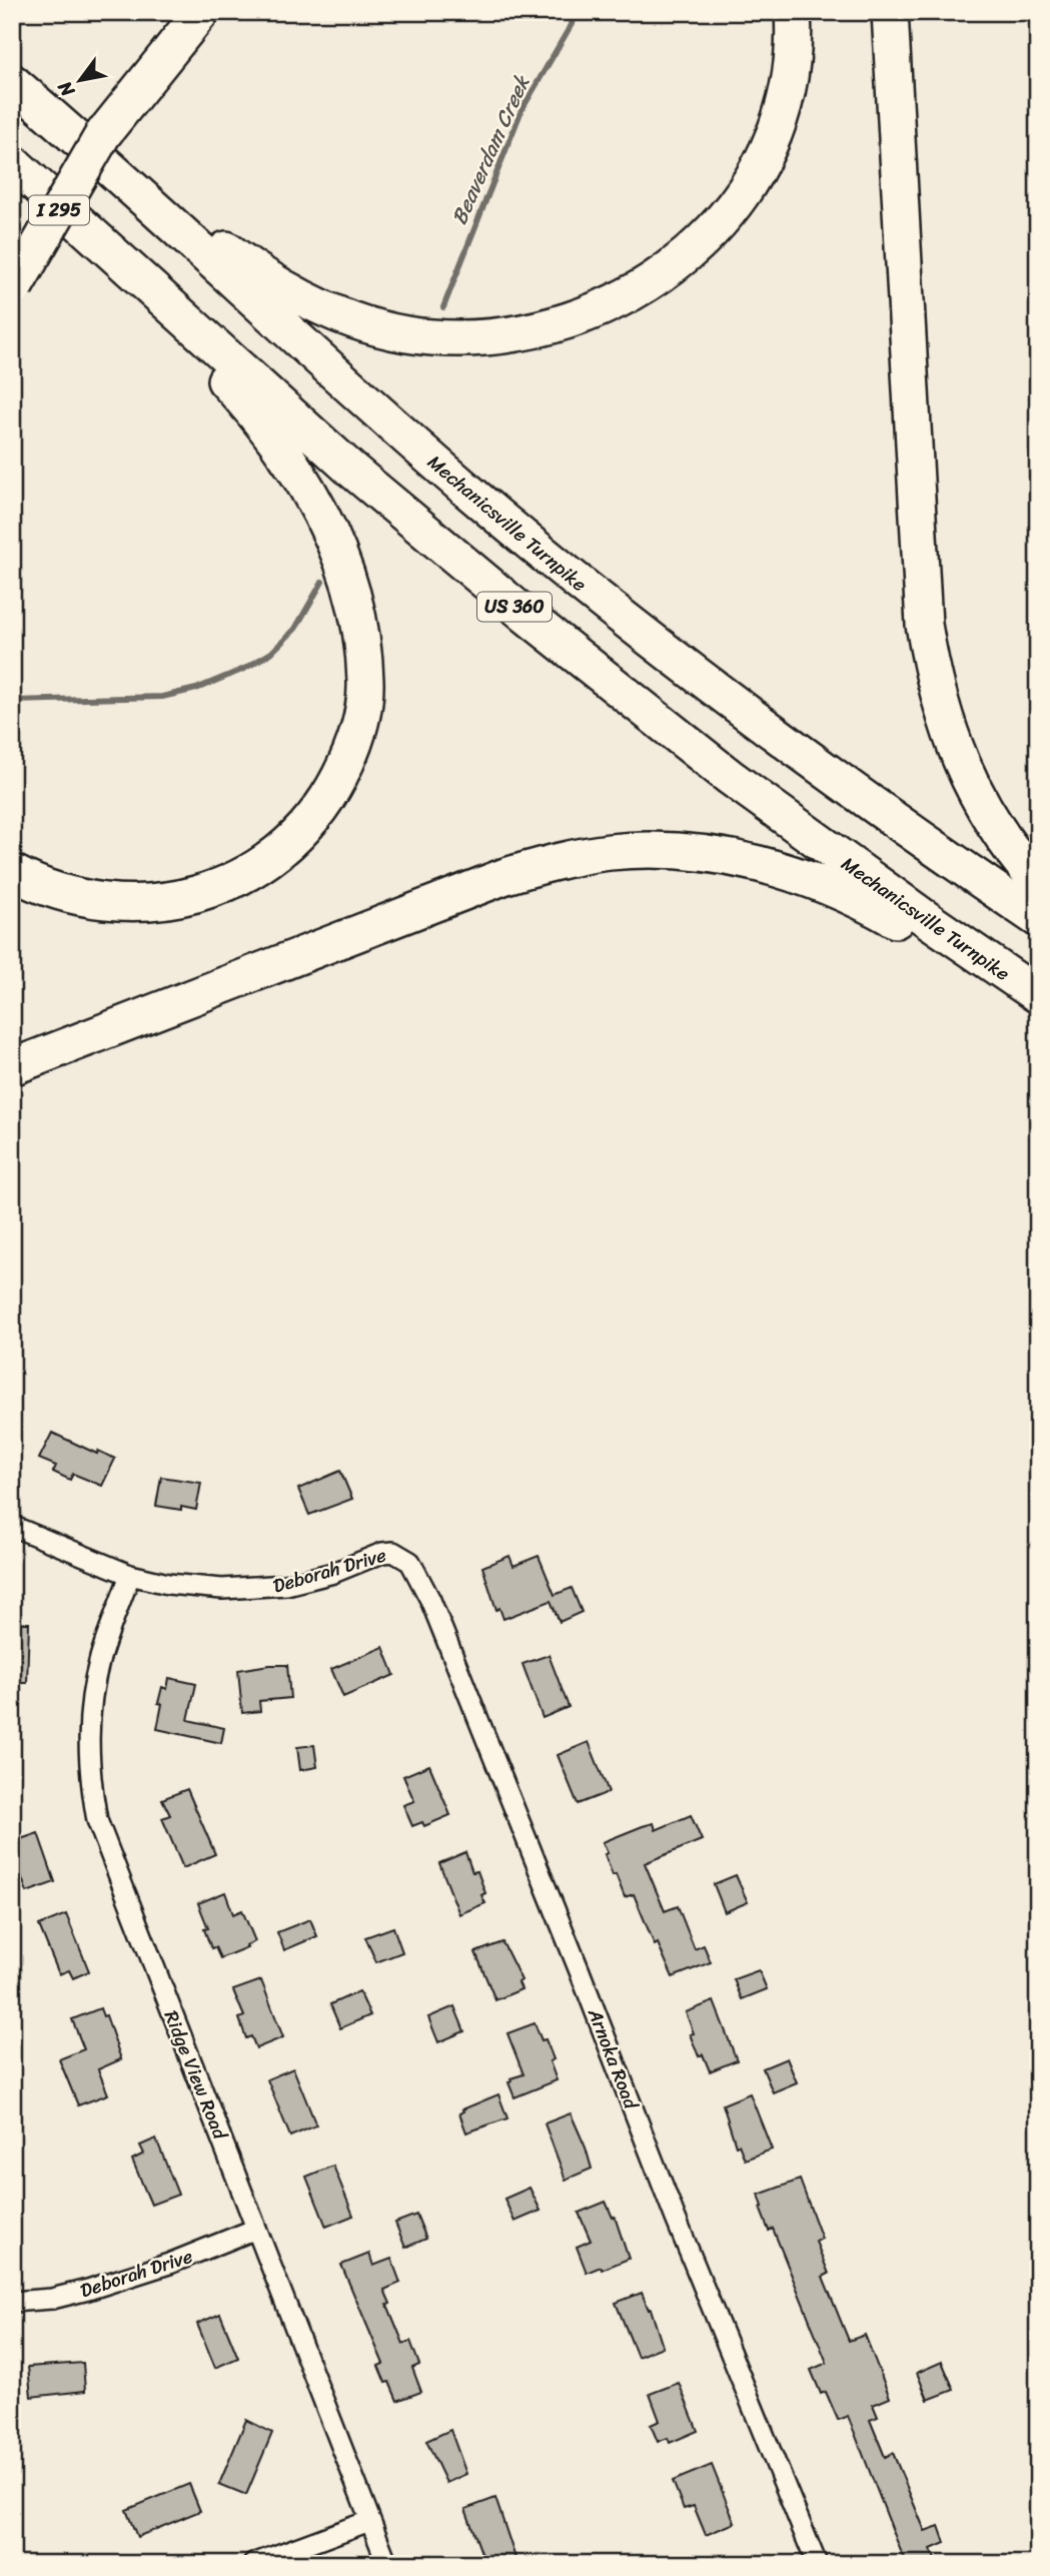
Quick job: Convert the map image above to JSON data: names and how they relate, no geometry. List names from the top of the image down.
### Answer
{
  "streets": {
    "highway": ["I 295", "Mechanicsville Turnpike", "US 360"],
    "street": ["Deborah Drive", "Arnoka Road", "Ridge View Road"]
  },
  "crossings": [
    ["Deborah Drive", "Arnoka Road"],
    ["Deborah Drive", "Ridge View Road"]
  ],
  "water": ["Beaverdam Creek"],
  "north": "bottom left"
}
